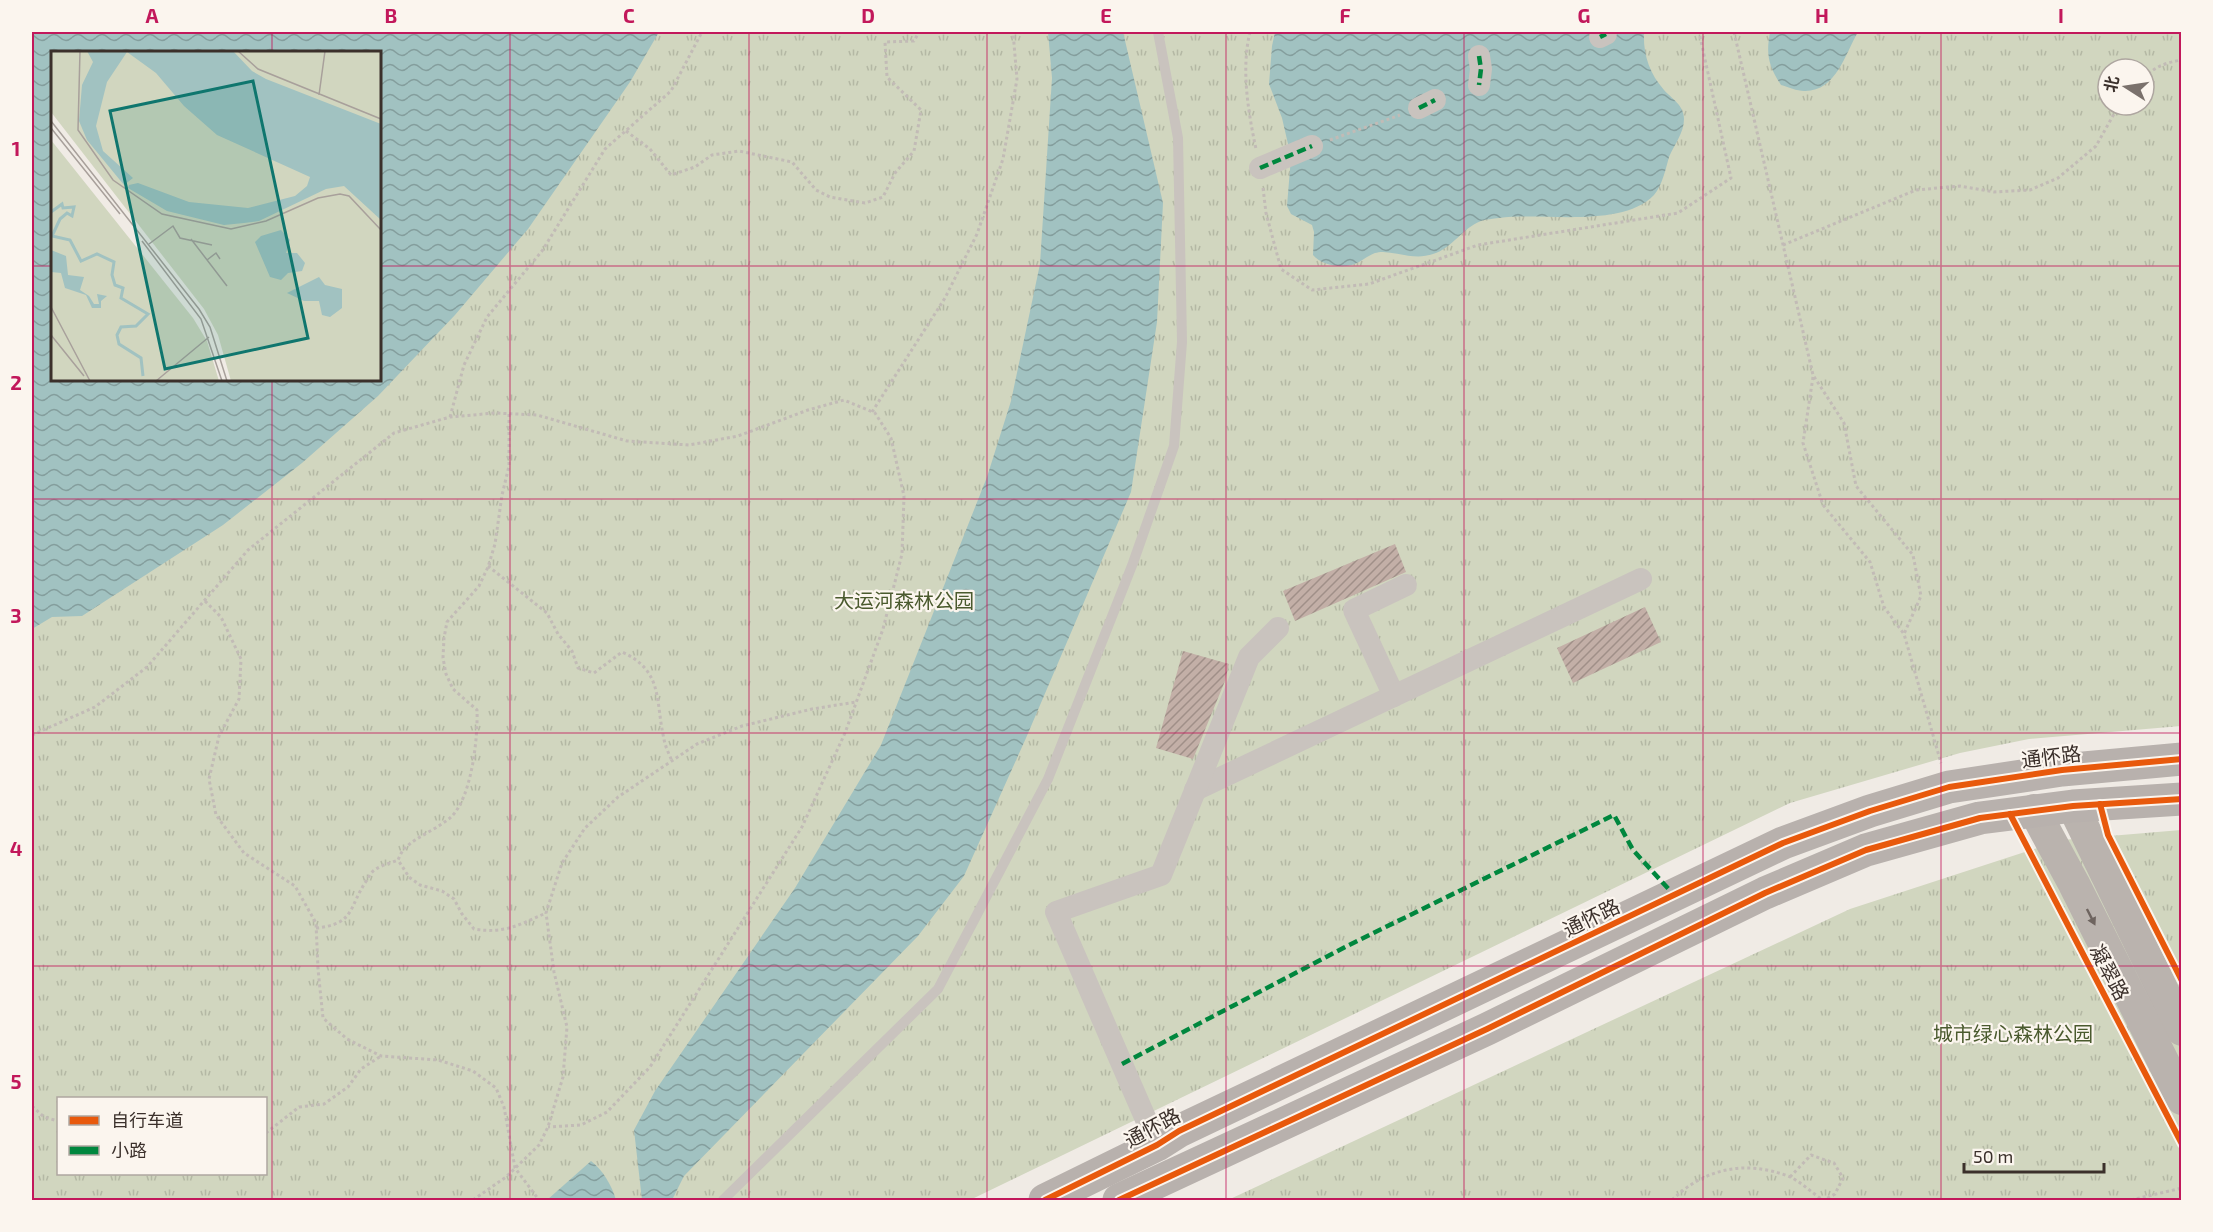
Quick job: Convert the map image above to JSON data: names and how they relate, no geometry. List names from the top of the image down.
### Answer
{
  "streets": {
    "main road": ["通怀路", "凝翠路"]
  },
  "parks": ["大运河森林公园", "城市绿心森林公园"],
  "legend": ["自行车道", "小路"],
  "scale_bar": "50 m",
  "north": "left",
  "grid": {
    "columns": [
      "A",
      "B",
      "C",
      "D",
      "E",
      "F",
      "G",
      "H",
      "I"
    ],
    "rows": [
      "1",
      "2",
      "3",
      "4",
      "5"
    ]
  }
}
